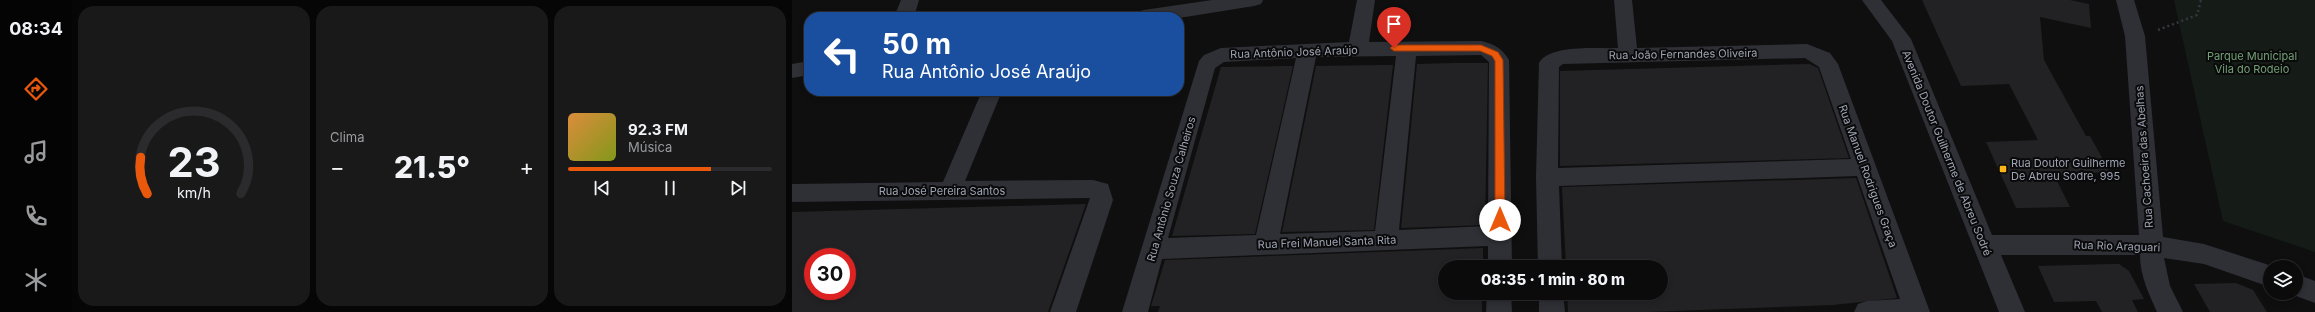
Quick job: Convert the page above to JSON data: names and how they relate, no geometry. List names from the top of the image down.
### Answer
{
  "streets": {
    "street": [
      "Rua Antônio José Araújo",
      "Rua João Fernandes Oliveira",
      "Avenida Doutor Guilherme de Abreu Sodré",
      "Rua Cachoeira das Abelhas",
      "Rua Manuel Rodrigues Graça",
      "Rua Antônio Souza Calheiros",
      "Rua José Pereira Santos",
      "Rua Frei Manuel Santa Rita",
      "Rua Rio Araguari"
    ]
  },
  "crossings": [
    ["Rua Antônio José Araújo", "Rua Antônio Souza Calheiros"],
    ["Rua Antônio José Araújo", "Rua Frei Manuel Santa Rita"],
    ["Rua João Fernandes Oliveira", "Rua Manuel Rodrigues Graça"],
    ["Avenida Doutor Guilherme de Abreu Sodré", "Rua Rio Araguari"],
    ["Rua Cachoeira das Abelhas", "Rua Rio Araguari"],
    ["Rua Antônio Souza Calheiros", "Rua Frei Manuel Santa Rita"]
  ],
  "parks": ["Parque Municipal Vila do Rodeio"],
  "places": {
    "transit": ["Rua Doutor Guilherme De Abreu Sodre, 995"]
  },
  "page": {
    "tabs": "08:34",
    "tile": "Clima",
    "turn": ["50 m", "Rua Antônio José Araújo"],
    "song": ["92.3 FM", "Música"],
    "heat": ["−", "21.5°", "+"],
    "limit": "30",
    "trip": "08:35 · 1 min · 80 m",
    "gauge": ["23", "km/h"]
  }
}
